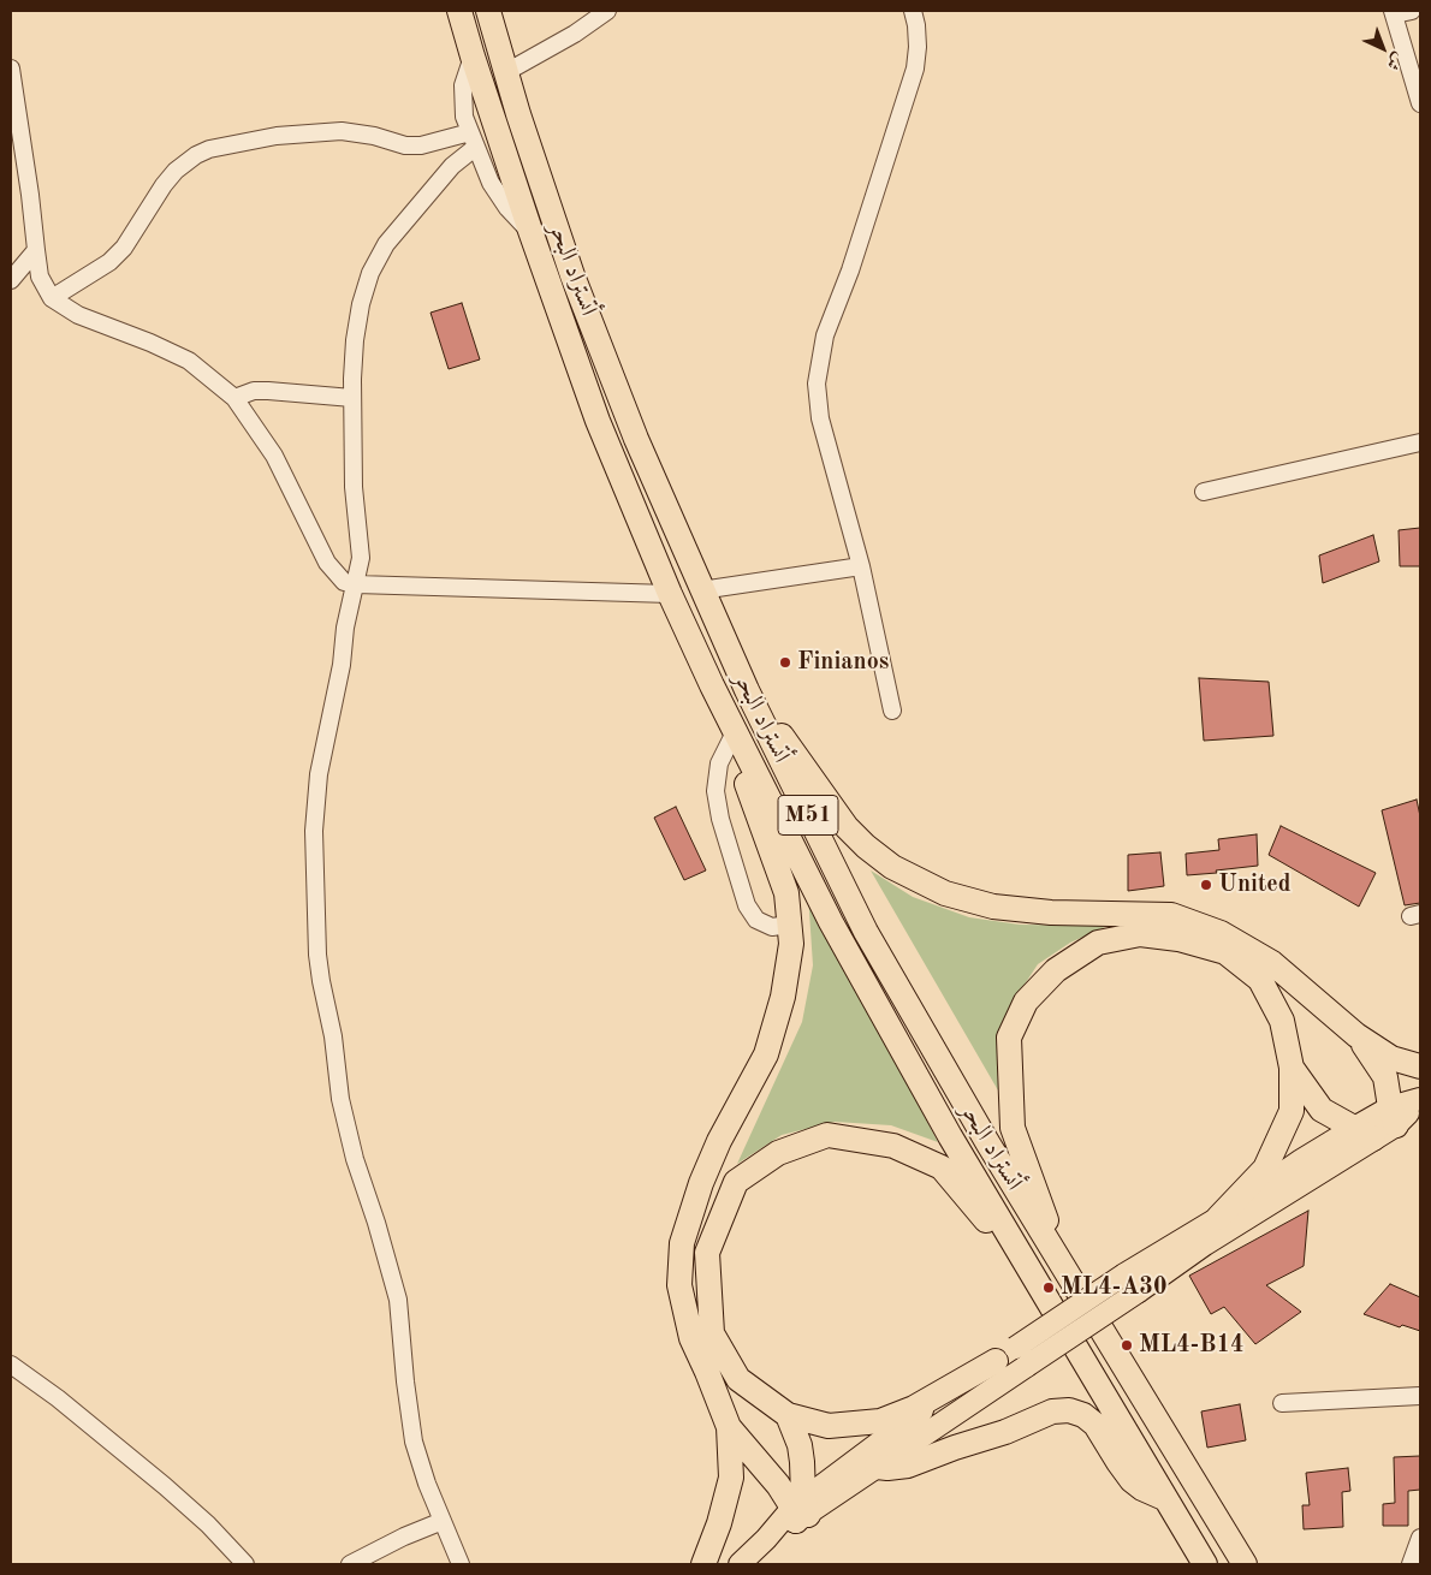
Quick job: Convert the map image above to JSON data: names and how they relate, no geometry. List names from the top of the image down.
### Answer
{
  "streets": {
    "highway": ["أتستراد البحر", "M51"]
  },
  "places": [
    "Finianos",
    "United",
    "ML4-A30",
    "ML4-B14"
  ],
  "north": "bottom right"
}
